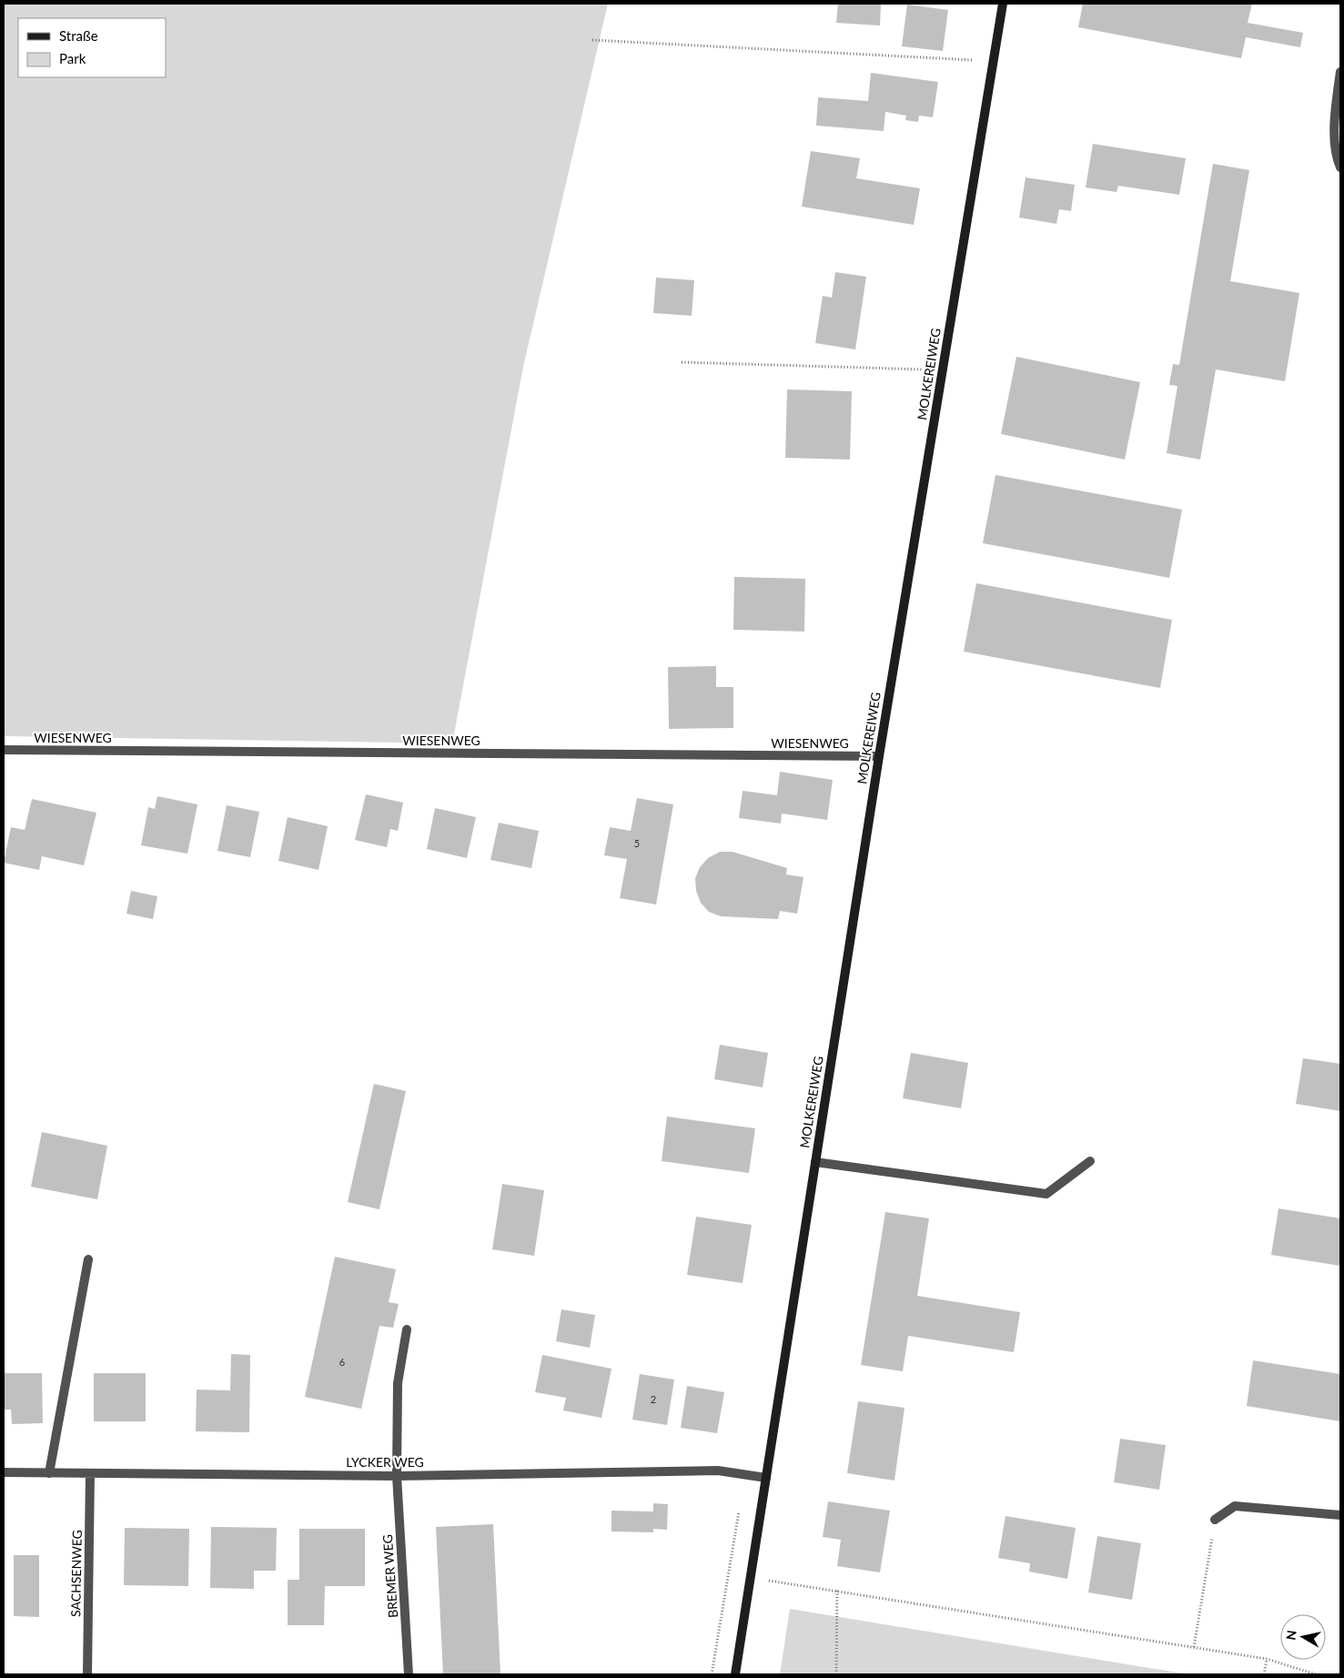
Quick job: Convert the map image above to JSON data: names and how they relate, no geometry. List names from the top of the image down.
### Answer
{
  "streets": {
    "main road": ["MOLKEREIWEG"],
    "street": [
      "WIESENWEG",
      "LYCKER WEG",
      "SACHSENWEG",
      "BREMER WEG"
    ]
  },
  "crossings": [
    ["MOLKEREIWEG", "WIESENWEG"],
    ["MOLKEREIWEG", "LYCKER WEG"],
    ["LYCKER WEG", "SACHSENWEG"],
    ["LYCKER WEG", "BREMER WEG"]
  ],
  "house_numbers": ["5", "6", "2"],
  "legend": ["Straße", "Park"],
  "north": "left"
}
